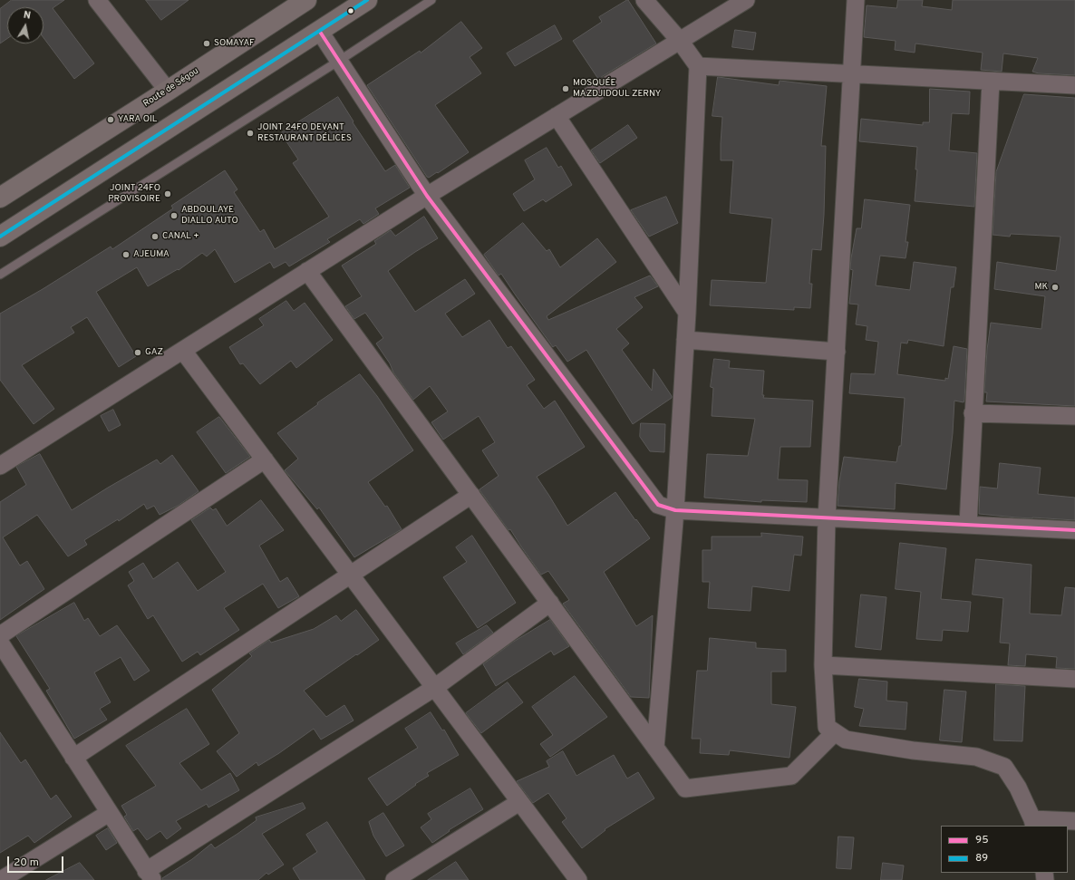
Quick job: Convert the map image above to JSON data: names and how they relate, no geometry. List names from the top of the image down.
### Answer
{
  "streets": {
    "highway": ["Route de Ségou"]
  },
  "places": [
    "SOMAYAF",
    "MOSQUÉE MAZDJIDOUL ZERNY",
    "YARA OIL",
    "JOINT 24FO DEVANT RESTAURANT DÉLICES",
    "JOINT 24FO PROVISOIRE",
    "ABDOULAYE DIALLO AUTO",
    "CANAL +",
    "AJEUMA",
    "MK",
    "GAZ"
  ],
  "lines": ["transit line 89", "transit line 95"],
  "legend": ["95", "89"],
  "scale_bar": "20 m",
  "north": "top"
}
